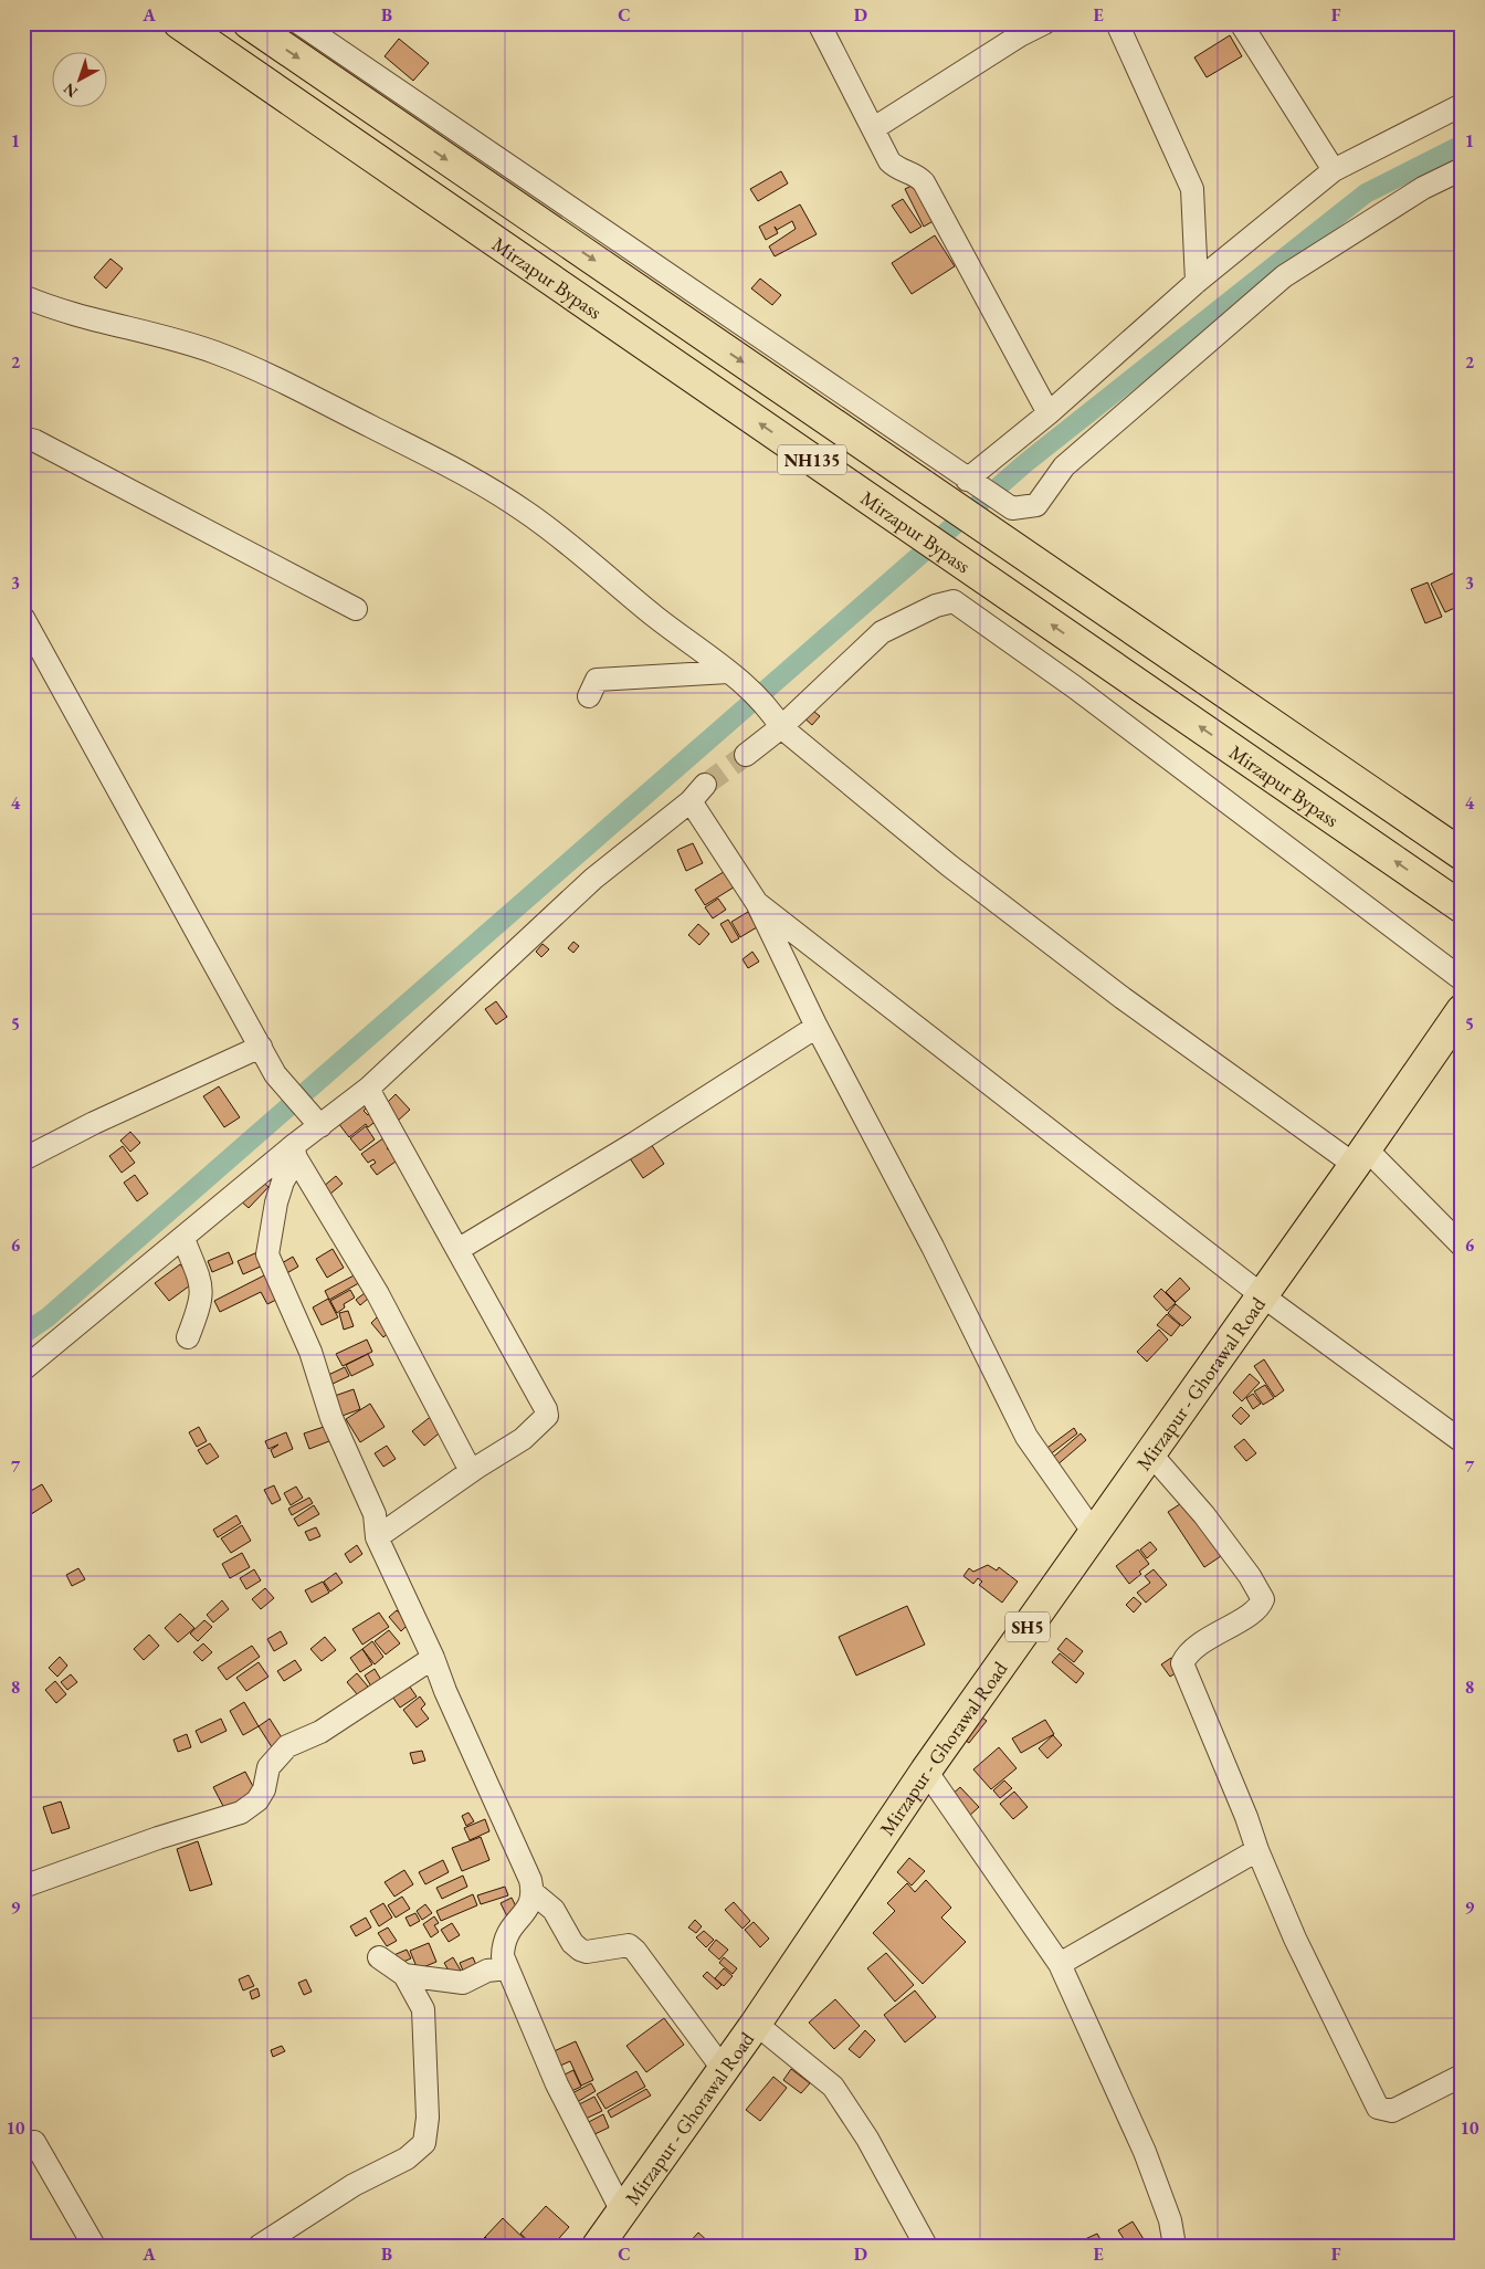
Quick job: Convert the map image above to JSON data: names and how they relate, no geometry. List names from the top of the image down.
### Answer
{
  "streets": {
    "main road": [
      "Mirzapur Bypass",
      "NH135",
      "Mirzapur - Ghorawal Road",
      "SH5"
    ]
  },
  "north": "bottom left",
  "grid": {
    "columns": [
      "A",
      "B",
      "C",
      "D",
      "E",
      "F"
    ],
    "rows": [
      "1",
      "2",
      "3",
      "4",
      "5",
      "6",
      "7",
      "8",
      "9",
      "10"
    ]
  }
}
